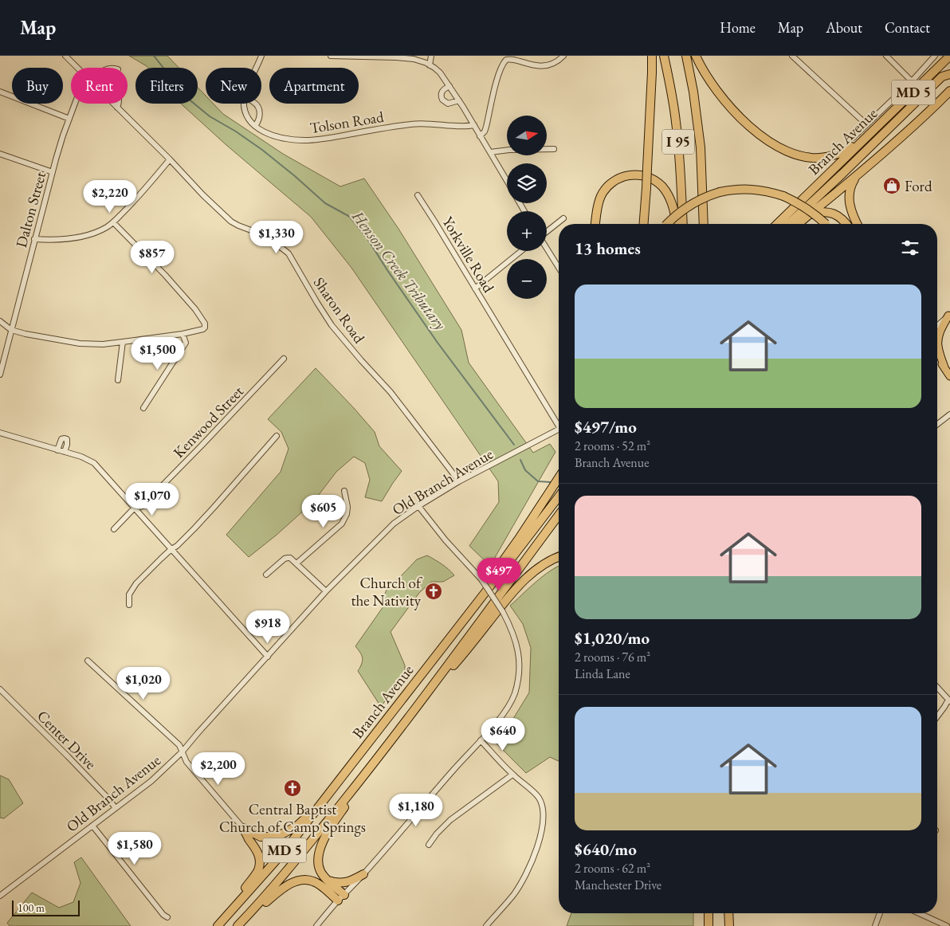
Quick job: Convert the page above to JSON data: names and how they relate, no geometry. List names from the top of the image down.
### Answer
{
  "streets": {
    "highway": ["MD 5", "Branch Avenue", "I 95"],
    "street": [
      "Tolson Road",
      "Dalton Street",
      "Yorkville Road",
      "Sharon Road",
      "Kenwood Street",
      "Old Branch Avenue",
      "Center Drive"
    ]
  },
  "crossings": [
    ["Sharon Road", "Old Branch Avenue"],
    ["Old Branch Avenue", "Center Drive"]
  ],
  "water": ["Henson Creek Tributary"],
  "places": {
    "shop": ["Ford"],
    "church": ["Church of the Nativity", "Central Baptist Church of Camp Springs"]
  },
  "scale_bar": "100 m",
  "north": "right",
  "page": {
    "header": "Map",
    "nav": [
      "Home",
      "Map",
      "About",
      "Contact"
    ],
    "chip": [
      "Buy",
      "Rent",
      "Filters",
      "New",
      "Apartment"
    ],
    "map_buttons": ["+", "−"],
    "price": [
      "$2,220",
      "$1,330",
      "$857",
      "$1,500",
      "$1,070",
      "$605",
      "$497",
      "$918",
      "$1,020",
      "$640",
      "$2,200",
      "$1,180",
      "$1,580"
    ],
    "heading": "13 homes",
    "list": [
      {
        "name": "$497/mo",
        "note": "2 rooms · 52 m² · Branch Avenue"
      },
      {
        "name": "$1,020/mo",
        "note": "2 rooms · 76 m² · Linda Lane"
      },
      {
        "name": "$640/mo",
        "note": "2 rooms · 62 m² · Manchester Drive"
      }
    ],
    "scale": "100 m"
  }
}
